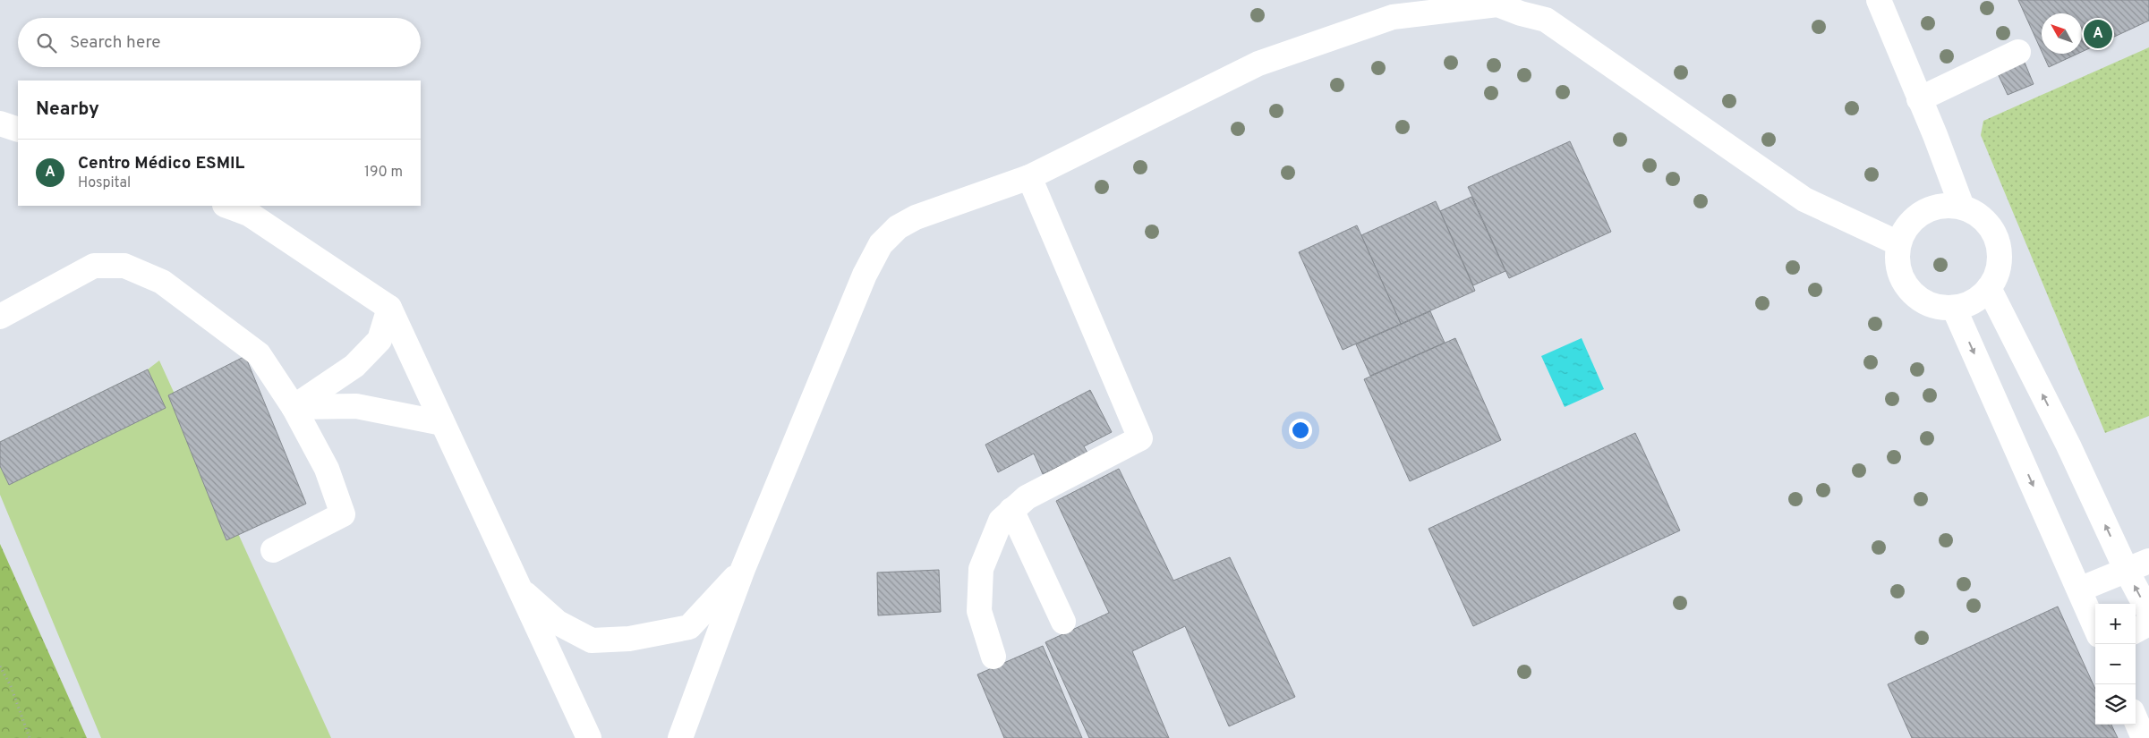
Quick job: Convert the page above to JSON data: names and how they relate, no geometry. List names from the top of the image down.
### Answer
{
  "north": "top left",
  "page": {
    "pins": "A",
    "search": "Search here",
    "heading": "Nearby",
    "list": [
      {
        "mark": "A",
        "name": "Centro Médico ESMIL",
        "note": "Hospital",
        "value": "190 m"
      }
    ],
    "map_buttons": ["+", "−"]
  }
}
